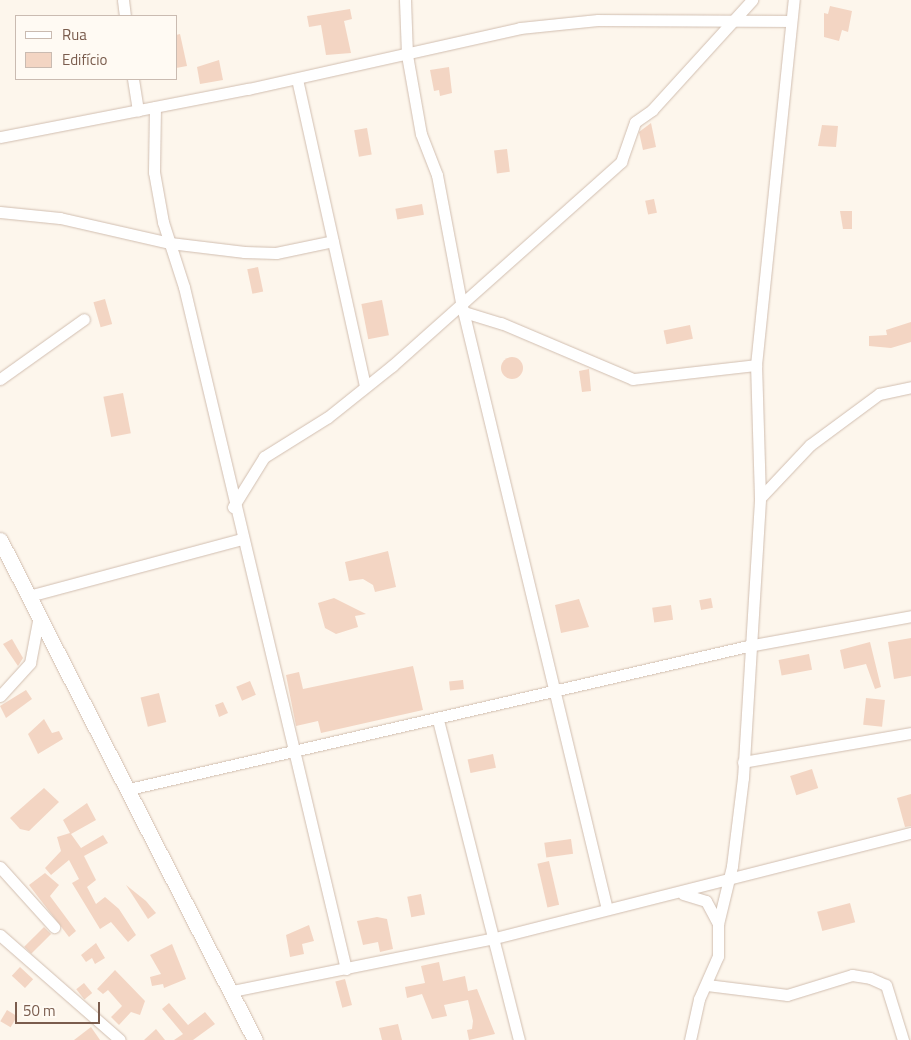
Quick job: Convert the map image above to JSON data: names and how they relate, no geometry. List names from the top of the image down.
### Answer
{
  "legend": ["Rua", "Edifício"],
  "scale_bar": "50 m"
}
